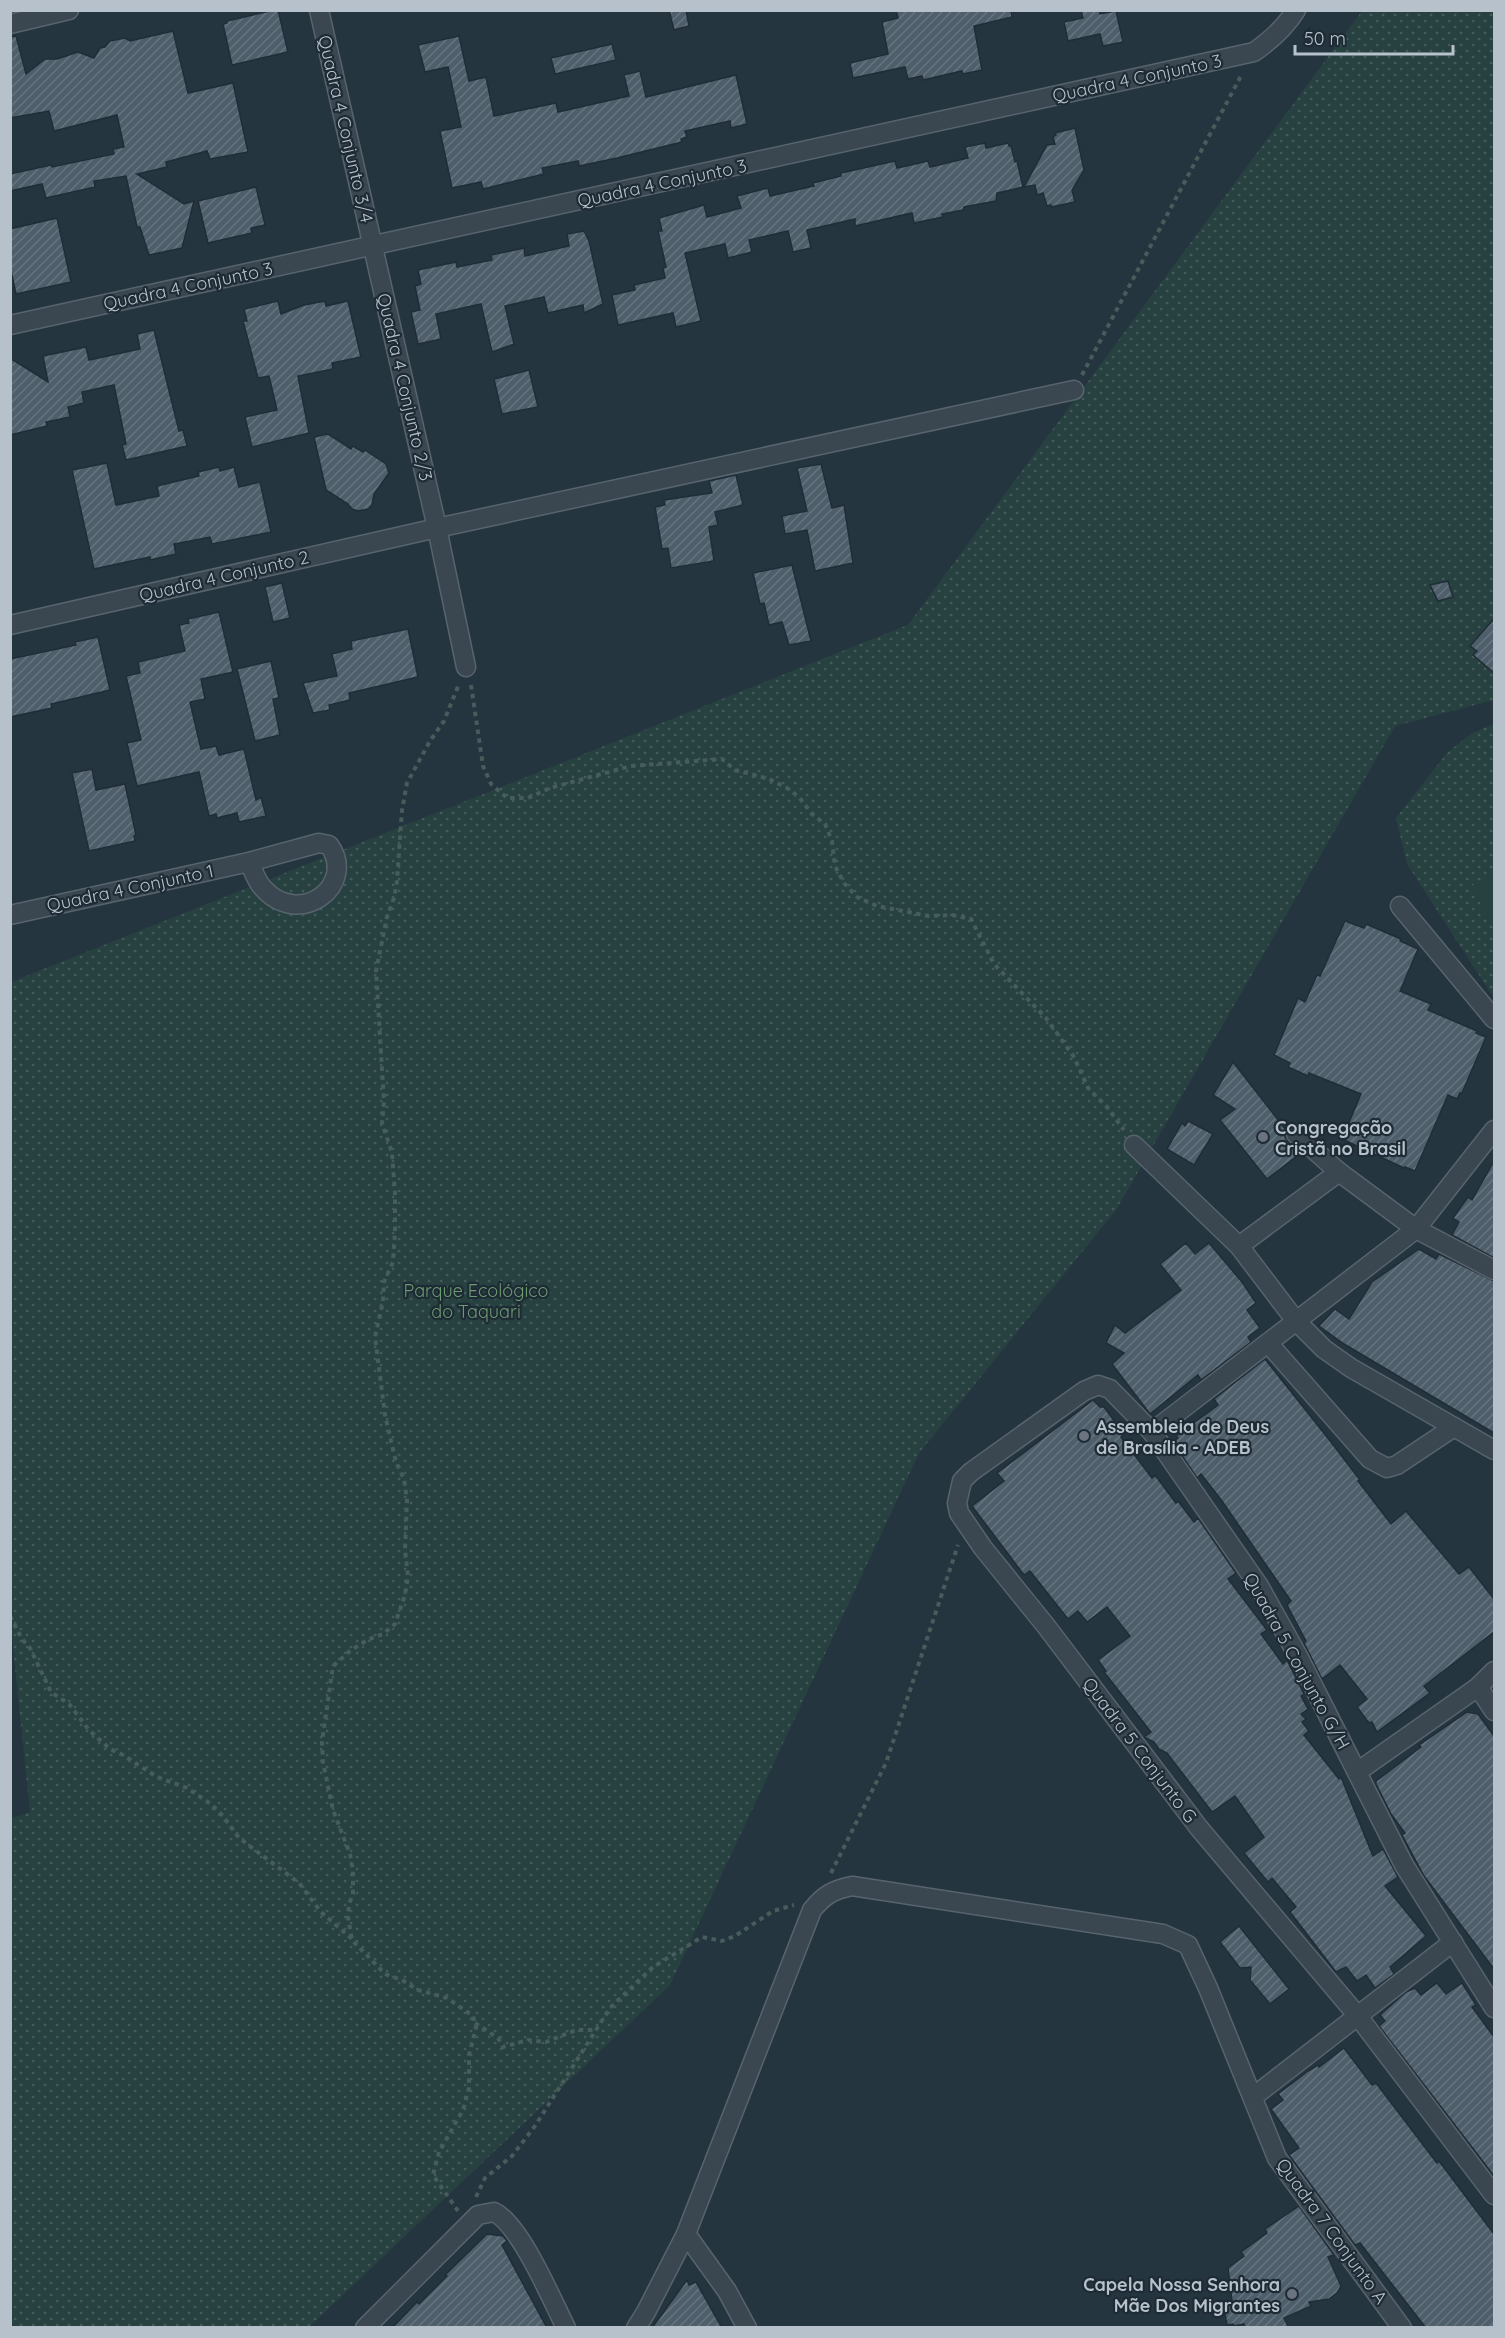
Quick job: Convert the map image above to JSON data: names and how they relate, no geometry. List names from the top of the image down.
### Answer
{
  "streets": {
    "street": [
      "Quadra 4 Conjunto 3",
      "Quadra 4 Conjunto 3/4",
      "Quadra 4 Conjunto 2/3",
      "Quadra 4 Conjunto 2",
      "Quadra 4 Conjunto 1",
      "Quadra 5 Conjunto G/H",
      "Quadra 5 Conjunto G",
      "Quadra 7 Conjunto A"
    ]
  },
  "crossings": [
    ["Quadra 4 Conjunto 3", "Quadra 4 Conjunto 3/4"],
    ["Quadra 4 Conjunto 3", "Quadra 4 Conjunto 2/3"],
    ["Quadra 4 Conjunto 3/4", "Quadra 4 Conjunto 2/3"],
    ["Quadra 4 Conjunto 2/3", "Quadra 4 Conjunto 2"],
    ["Quadra 5 Conjunto G/H", "Quadra 5 Conjunto G"]
  ],
  "parks": ["Parque Ecológico do Taquari"],
  "places": ["Congregação Cristã no Brasil", "Assembleia de Deus de Brasília - ADEB", "Capela Nossa Senhora Mãe Dos Migrantes"],
  "scale_bar": "50 m"
}
